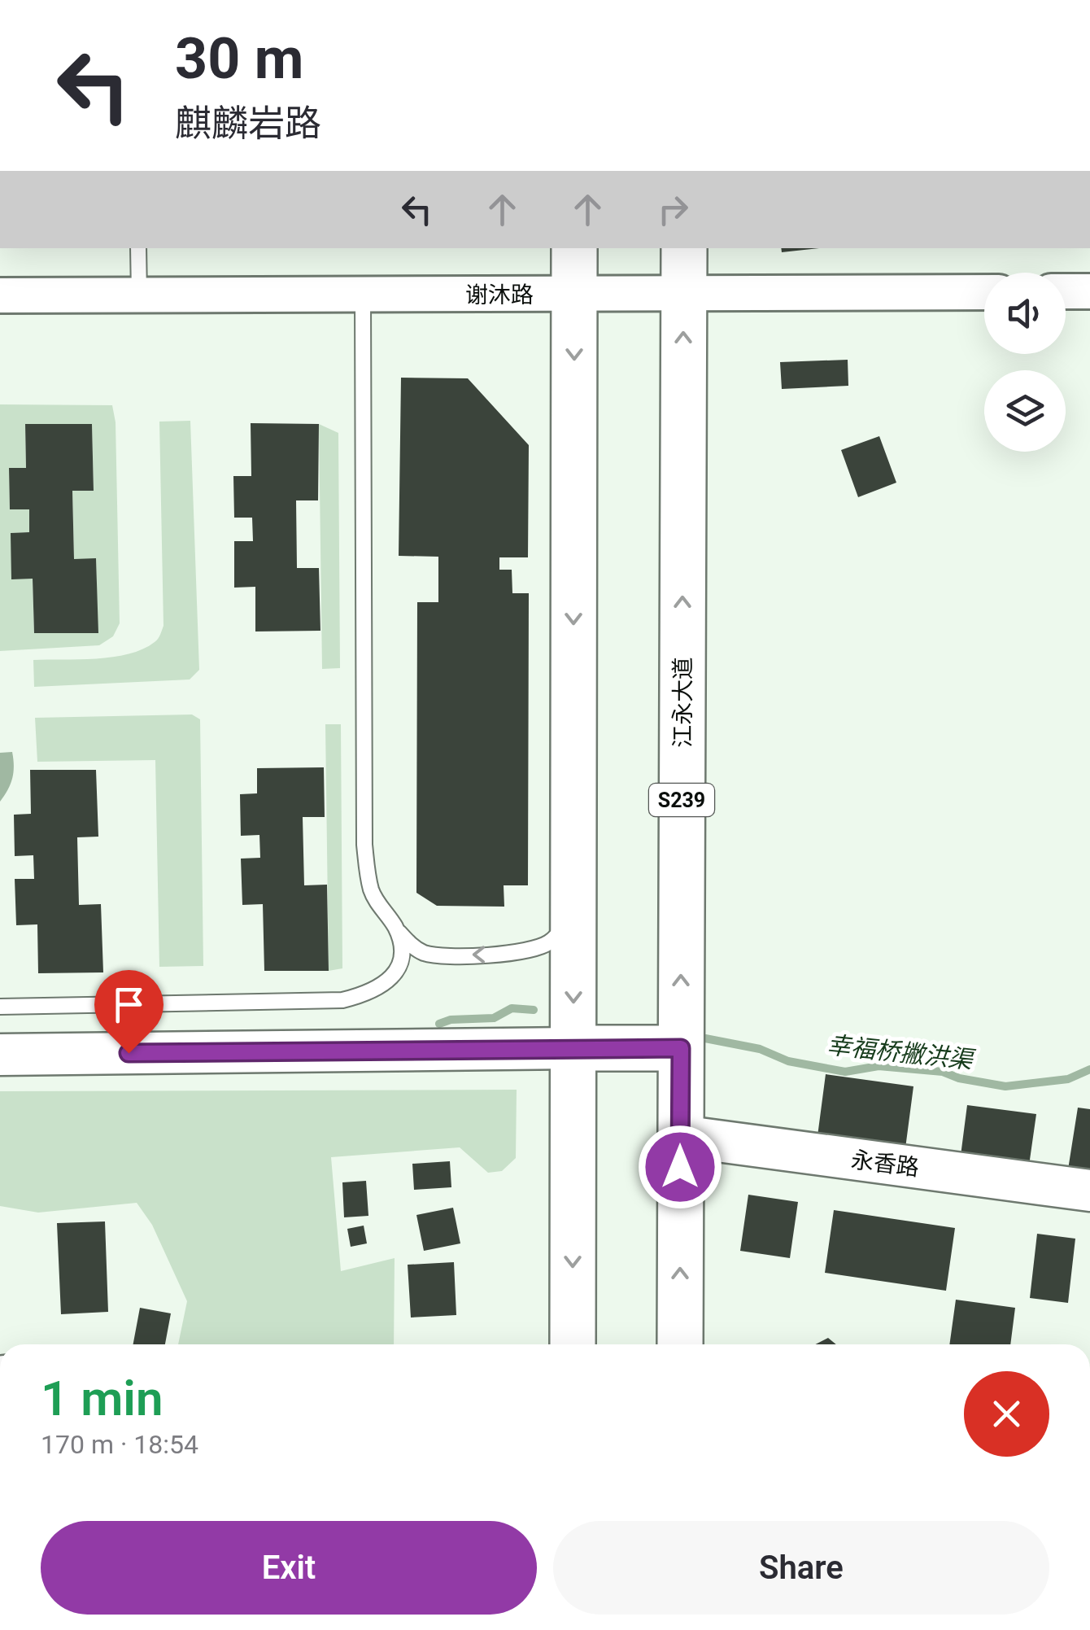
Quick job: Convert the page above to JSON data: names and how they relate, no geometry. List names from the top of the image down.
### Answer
{
  "streets": {
    "main road": ["江永大道", "S239", "永香路"],
    "street": ["谢沐路"]
  },
  "crossings": [
    ["谢沐路", "江永大道"],
    ["江永大道", "永香路"]
  ],
  "water": ["幸福桥撇洪渠"],
  "page": {
    "turn": ["30 m", "麒麟岩路"],
    "heading": ["1 min", "170 m · 18:54"],
    "buttons": ["Exit", "Share"]
  }
}
